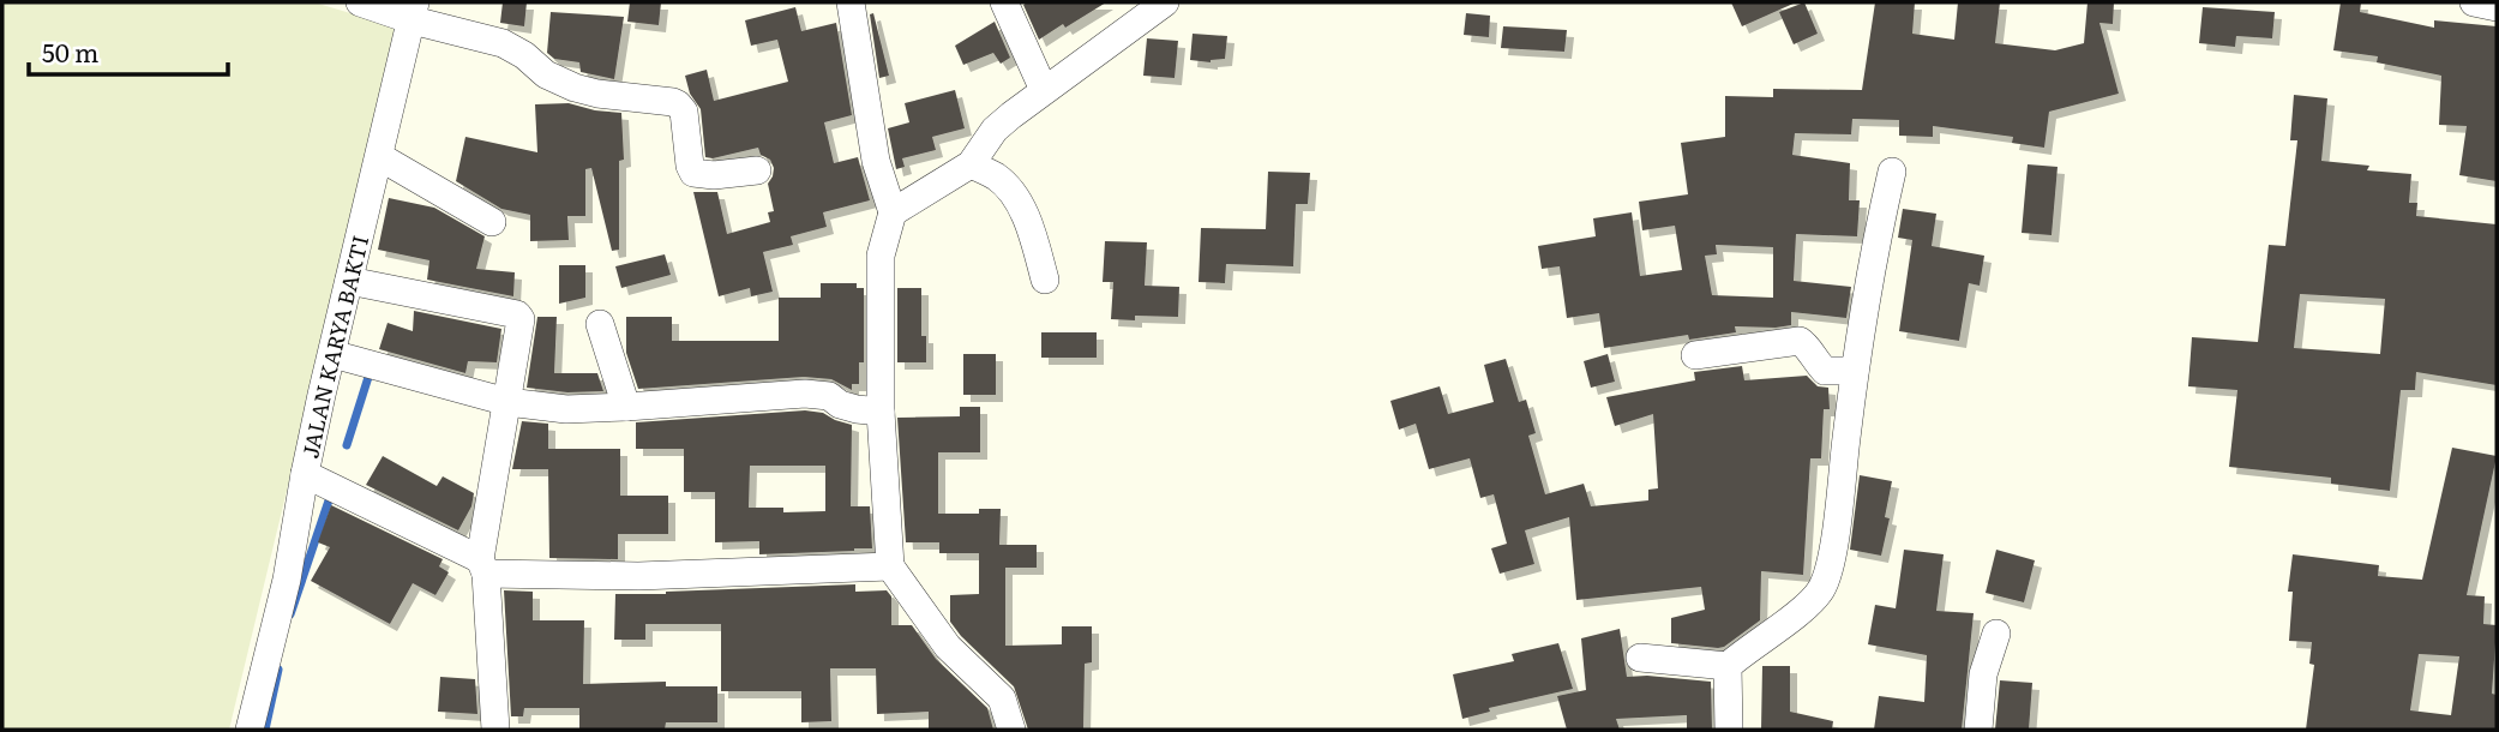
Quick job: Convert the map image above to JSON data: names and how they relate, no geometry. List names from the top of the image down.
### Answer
{
  "streets": {
    "street": ["JALAN KARYA BAKTI"]
  },
  "scale_bar": "50 m"
}
